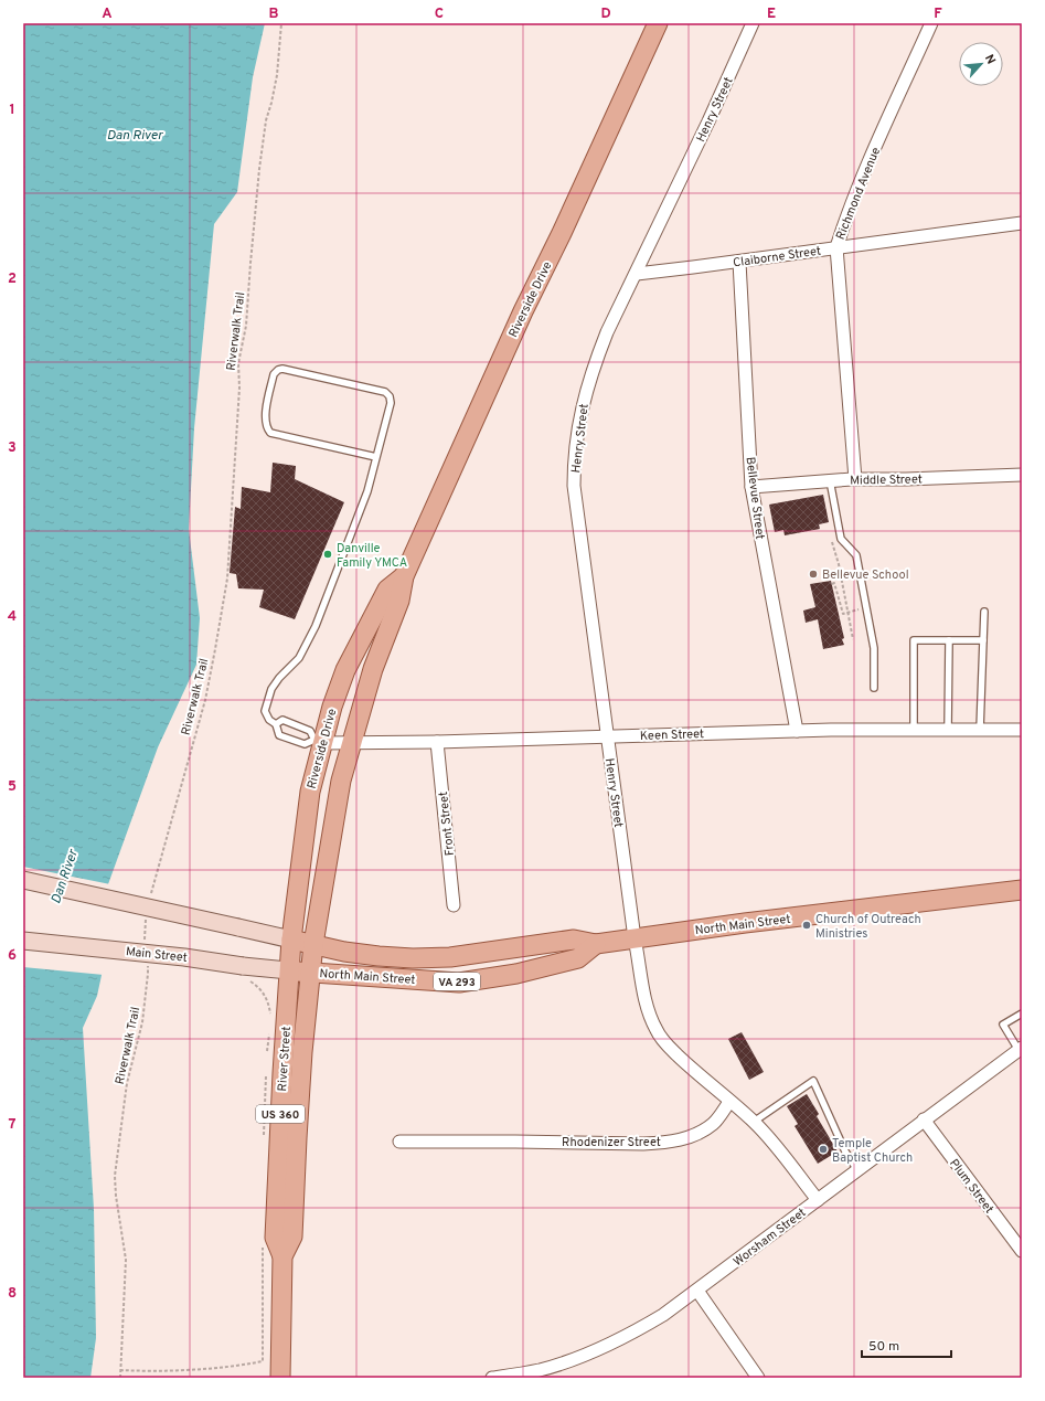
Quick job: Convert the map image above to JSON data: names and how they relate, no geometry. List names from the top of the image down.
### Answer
{
  "streets": {
    "main road": [
      "Riverside Drive",
      "North Main Street",
      "Main Street",
      "VA 293",
      "River Street",
      "US 360"
    ],
    "street": [
      "Henry Street",
      "Richmond Avenue",
      "Claiborne Street",
      "Middle Street",
      "Bellevue Street",
      "Keen Street",
      "Front Street",
      "Rhodenizer Street",
      "Plum Street",
      "Worsham Street"
    ],
    "path": ["Riverwalk Trail"]
  },
  "crossings": [
    ["Henry Street", "Claiborne Street"],
    ["Henry Street", "Keen Street"],
    ["Henry Street", "North Main Street"],
    ["Henry Street", "Rhodenizer Street"],
    ["Richmond Avenue", "Claiborne Street"],
    ["Richmond Avenue", "Middle Street"],
    ["Claiborne Street", "Bellevue Street"],
    ["Riverside Drive", "Keen Street"],
    ["Riverside Drive", "North Main Street"],
    ["Riverside Drive", "VA 293"],
    ["Riverside Drive", "River Street"],
    ["Middle Street", "Bellevue Street"],
    ["Bellevue Street", "Keen Street"],
    ["Keen Street", "Front Street"],
    ["North Main Street", "Main Street"],
    ["North Main Street", "VA 293"],
    ["North Main Street", "River Street"],
    ["Main Street", "River Street"],
    ["VA 293", "River Street"],
    ["Plum Street", "Worsham Street"]
  ],
  "water": ["Dan River"],
  "places": [
    "Danville Family YMCA",
    "Bellevue School",
    "Church of Outreach Ministries",
    "Temple Baptist Church"
  ],
  "scale_bar": "50 m",
  "north": "top right",
  "grid": {
    "columns": [
      "A",
      "B",
      "C",
      "D",
      "E",
      "F"
    ],
    "rows": [
      "1",
      "2",
      "3",
      "4",
      "5",
      "6",
      "7",
      "8"
    ]
  }
}
